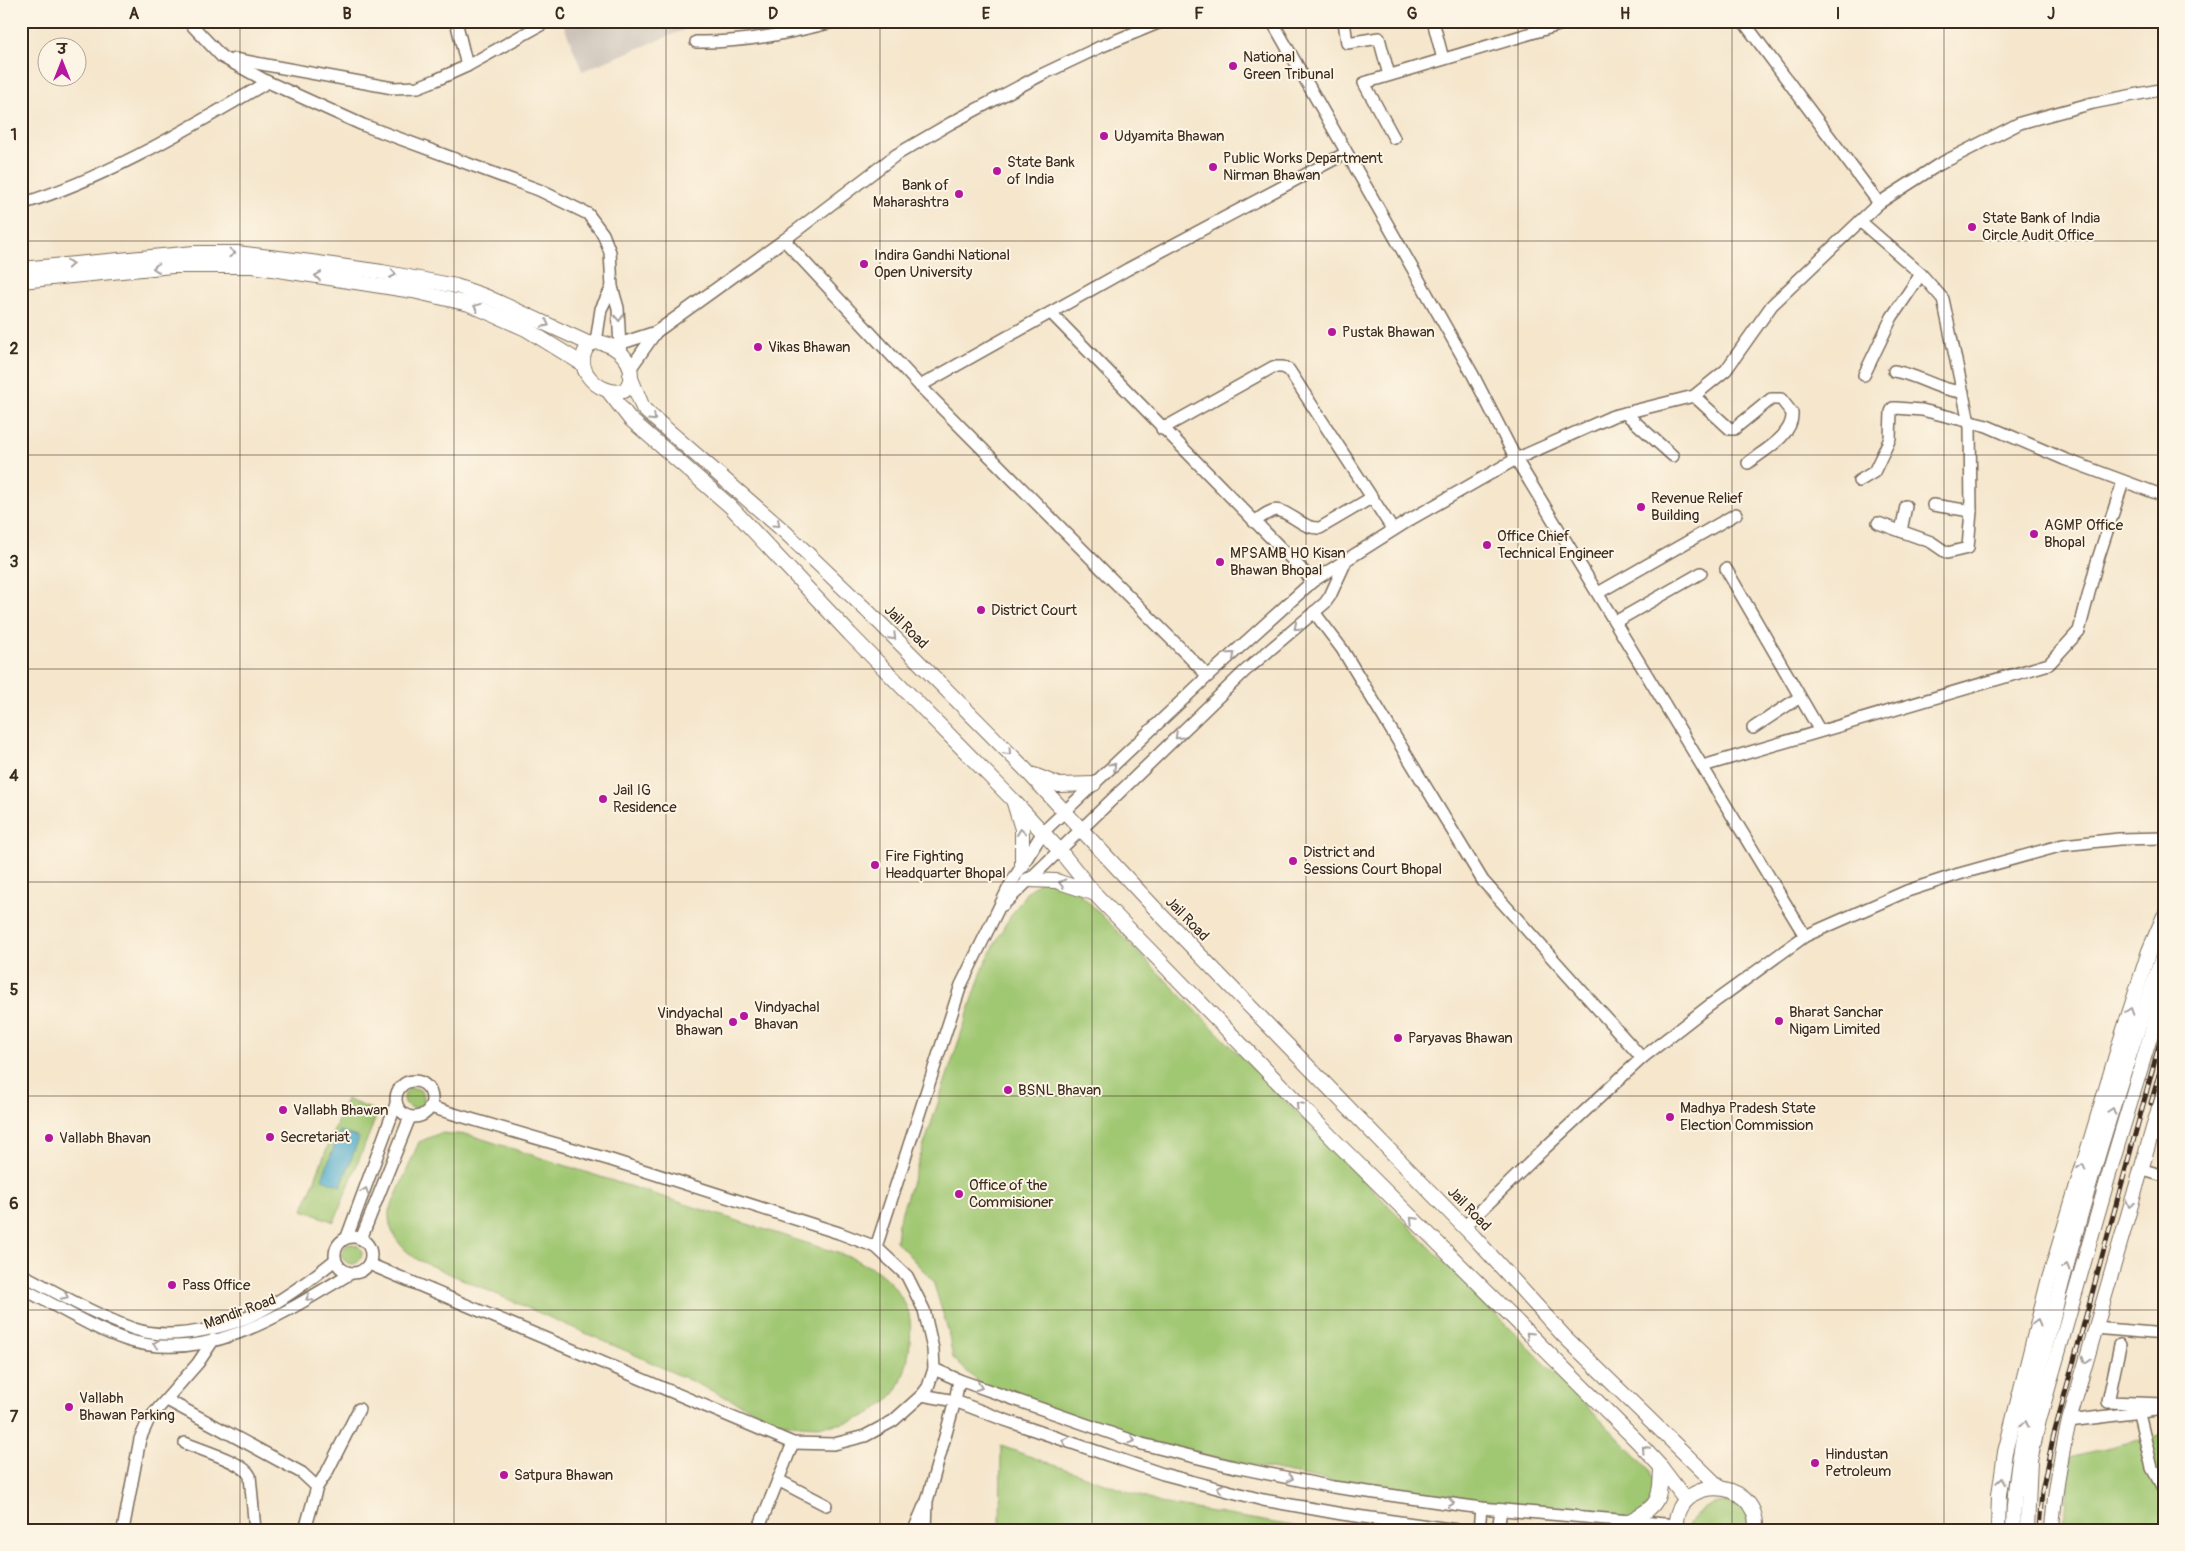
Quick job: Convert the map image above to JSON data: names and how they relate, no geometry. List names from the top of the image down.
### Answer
{
  "streets": {
    "main road": ["Jail Road"],
    "street": ["Mandir Road"]
  },
  "places": [
    "National Green Tribunal",
    "Udyamita Bhawan",
    "Public Works Department Nirman Bhawan",
    "State Bank of India",
    "Bank of Maharashtra",
    "State Bank of India Circle Audit Office",
    "Indira Gandhi National Open University",
    "Pustak Bhawan",
    "Vikas Bhawan",
    "Revenue Relief Building",
    "AGMP Office Bhopal",
    "Office Chief Technical Engineer",
    "MPSAMB HO Kisan Bhawan Bhopal",
    "District Court",
    "Jail IG Residence",
    "District and Sessions Court Bhopal",
    "Fire Fighting Headquarter Bhopal",
    "Vindyachal Bhavan",
    "Bharat Sanchar Nigam Limited",
    "Vindyachal Bhawan",
    "Paryavas Bhawan",
    "BSNL Bhavan",
    "Vallabh Bhawan",
    "Madhya Pradesh State Election Commission",
    "Secretariat",
    "Vallabh Bhavan",
    "Office of the Commisioner",
    "Pass Office",
    "Vallabh Bhawan Parking",
    "Hindustan Petroleum",
    "Satpura Bhawan"
  ],
  "north": "top",
  "grid": {
    "columns": [
      "A",
      "B",
      "C",
      "D",
      "E",
      "F",
      "G",
      "H",
      "I",
      "J"
    ],
    "rows": [
      "1",
      "2",
      "3",
      "4",
      "5",
      "6",
      "7"
    ]
  }
}
